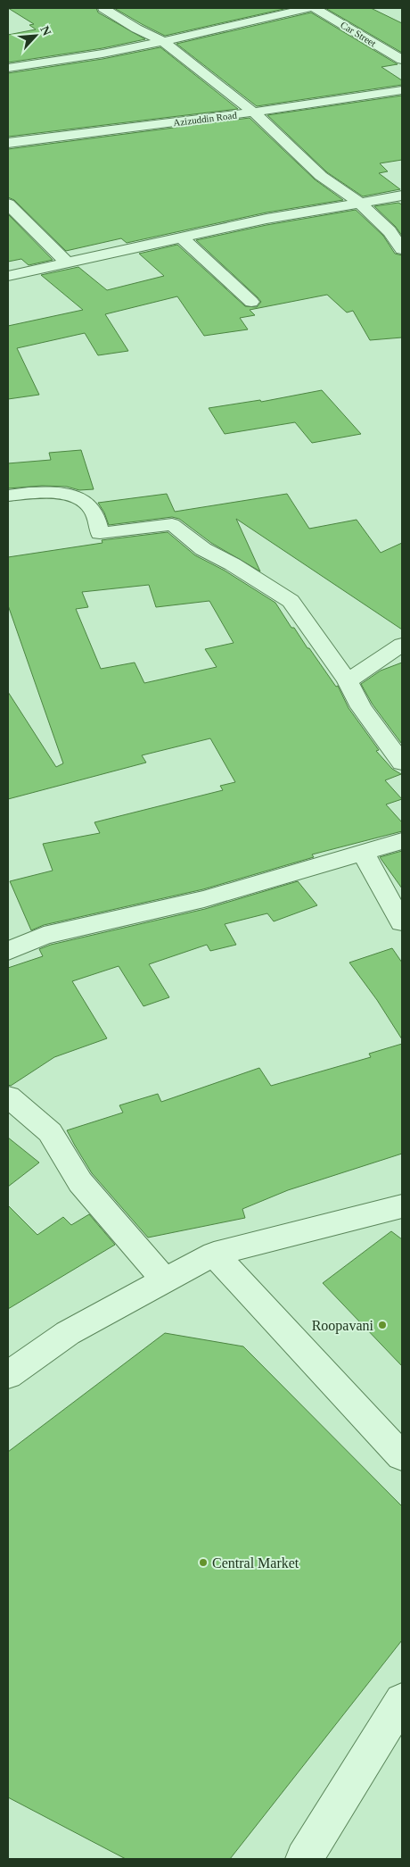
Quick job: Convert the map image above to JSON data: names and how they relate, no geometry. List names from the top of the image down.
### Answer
{
  "streets": {
    "street": ["Car Street", "Azizuddin Road"]
  },
  "places": ["Roopavani", "Central Market"],
  "north": "top right"
}
